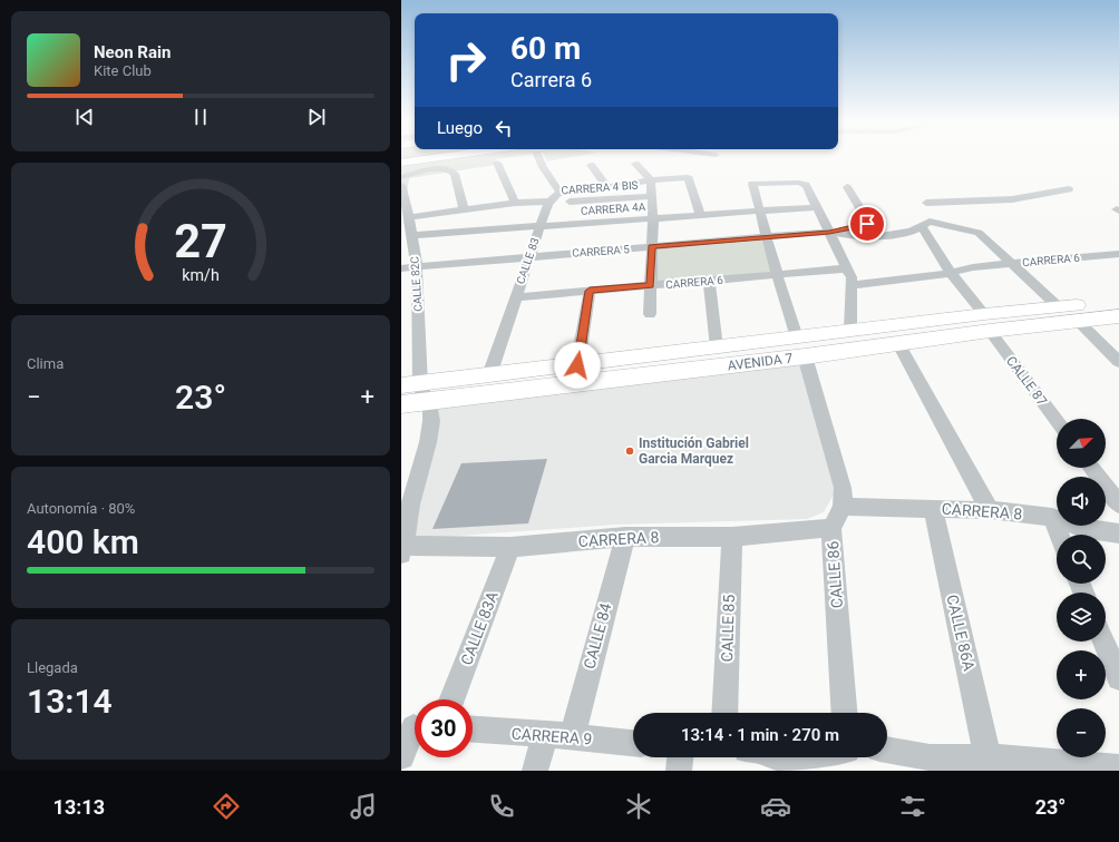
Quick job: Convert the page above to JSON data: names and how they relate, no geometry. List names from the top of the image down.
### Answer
{
  "streets": {
    "main road": ["AVENIDA 7"],
    "street": [
      "CARRERA 4 BIS",
      "CARRERA 4A",
      "CARRERA 5",
      "CARRERA 6",
      "CALLE 83",
      "CALLE 82C",
      "CALLE 87",
      "CARRERA 8",
      "CALLE 86",
      "CALLE 83A",
      "CALLE 85",
      "CALLE 86A",
      "CALLE 84",
      "CARRERA 9"
    ]
  },
  "crossings": [
    ["CARRERA 4 BIS", "CARRERA 4A"],
    ["CARRERA 4 BIS", "CALLE 83"],
    ["CARRERA 4A", "CALLE 83"],
    ["CARRERA 4A", "CALLE 82C"],
    ["CARRERA 4A", "CALLE 86"],
    ["CARRERA 5", "CALLE 83"],
    ["CARRERA 5", "CALLE 82C"],
    ["CARRERA 5", "CALLE 87"],
    ["CARRERA 5", "CALLE 86"],
    ["CARRERA 6", "CALLE 83"],
    ["CARRERA 6", "CALLE 87"],
    ["CARRERA 6", "CALLE 86"],
    ["CALLE 83", "AVENIDA 7"],
    ["CALLE 82C", "AVENIDA 7"],
    ["AVENIDA 7", "CALLE 87"],
    ["AVENIDA 7", "CALLE 86"],
    ["CARRERA 8", "CALLE 86"],
    ["CARRERA 8", "CALLE 83A"],
    ["CARRERA 8", "CALLE 85"],
    ["CARRERA 8", "CALLE 86A"],
    ["CARRERA 8", "CALLE 84"],
    ["CALLE 84", "CARRERA 9"]
  ],
  "places": ["Institución Gabriel Garcia Marquez"],
  "north": "top right",
  "page": {
    "turn": ["60 m", "Carrera 6"],
    "song": ["Neon Rain", "Kite Club"],
    "then": "Luego",
    "tile": [
      "Clima",
      ["Autonomía · 80%", "400 km"],
      ["Llegada", "13:14"]
    ],
    "heat": ["−", "23°", "+"],
    "map_buttons": ["+", "−"],
    "limit": "30",
    "trip": "13:14 · 1 min · 270 m",
    "tabs": ["13:13", "23°"],
    "gauge": ["27", "km/h"]
  }
}
